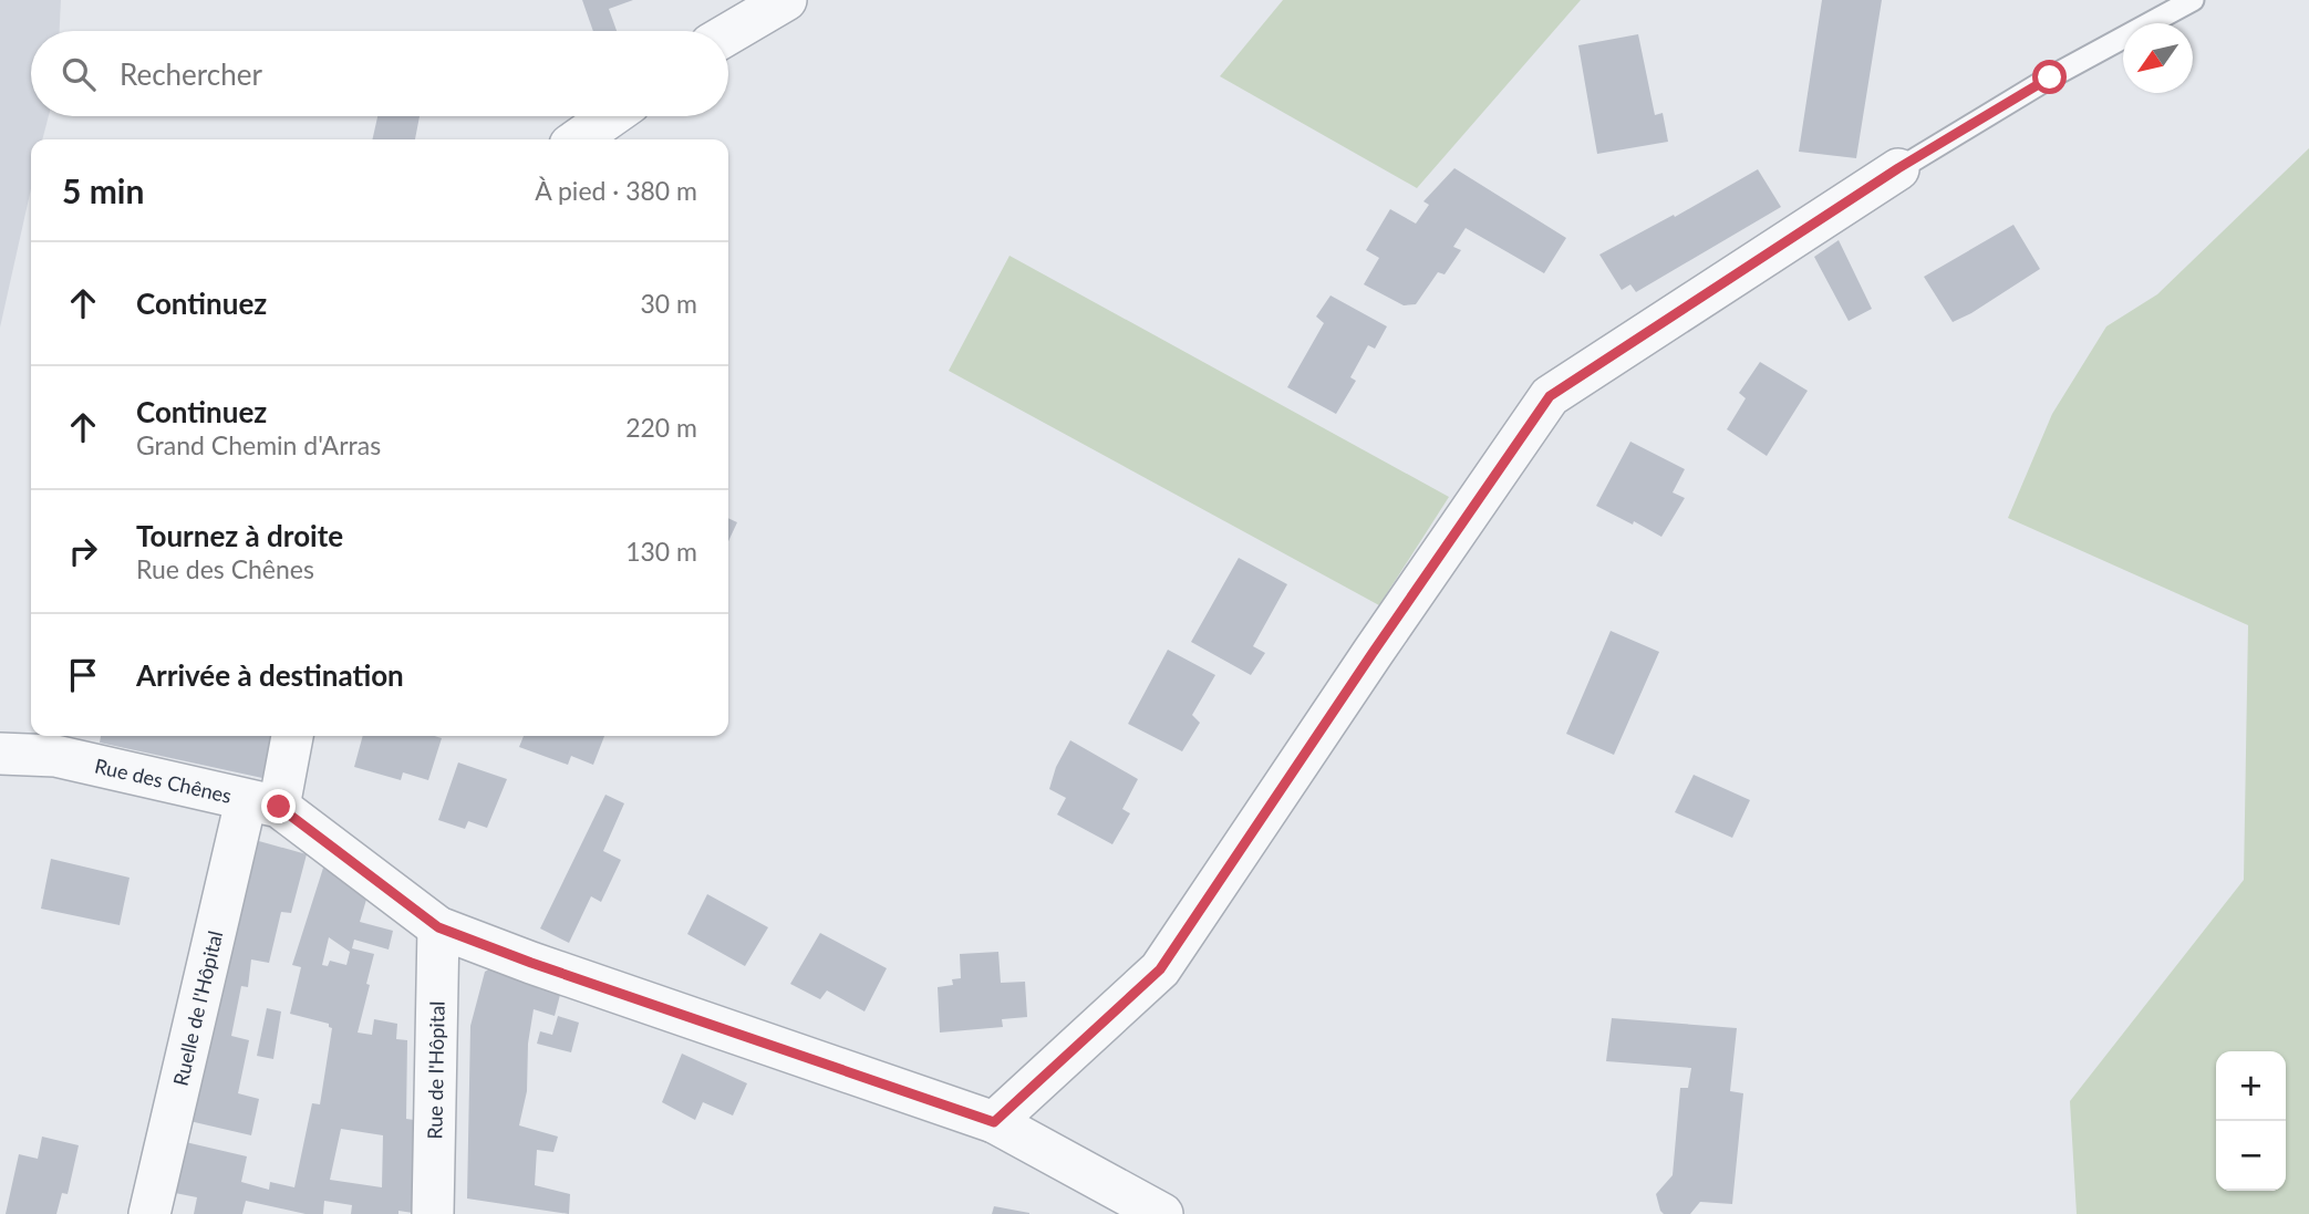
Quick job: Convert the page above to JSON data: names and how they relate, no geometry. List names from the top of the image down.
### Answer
{
  "streets": {
    "street": ["Rue des Chênes", "Ruelle de l'Hôpital", "Rue de l'Hôpital"]
  },
  "crossings": [
    ["Rue des Chênes", "Ruelle de l'Hôpital"],
    ["Rue des Chênes", "Rue de l'Hôpital"]
  ],
  "north": "bottom left",
  "page": {
    "search": "Rechercher",
    "heading": ["5 min", "À pied · 380 m"],
    "list": [
      ["Continuez", "30 m"],
      ["Continuez", "Grand Chemin d'Arras", "220 m"],
      ["Tournez à droite", "Rue des Chênes", "130 m"],
      "Arrivée à destination"
    ],
    "map_buttons": ["+", "−"]
  }
}
